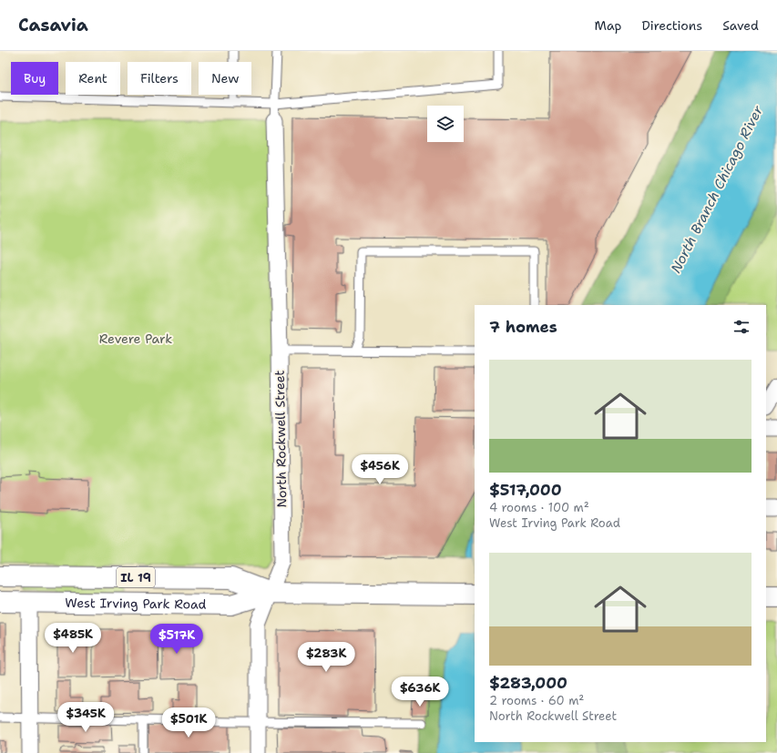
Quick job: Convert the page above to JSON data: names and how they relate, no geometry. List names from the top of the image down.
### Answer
{
  "streets": {
    "main road": ["IL 19", "West Irving Park Road"],
    "street": ["North Rockwell Street"]
  },
  "crossings": [
    ["North Rockwell Street", "West Irving Park Road"]
  ],
  "water": ["North Branch Chicago River"],
  "parks": ["Revere Park"],
  "page": {
    "header": "Casavia",
    "nav": ["Map", "Directions", "Saved"],
    "chip": [
      "Buy",
      "Rent",
      "Filters",
      "New"
    ],
    "heading": "7 homes",
    "list": [
      {
        "name": "$517,000",
        "note": "4 rooms · 100 m² · West Irving Park Road"
      },
      {
        "name": "$283,000",
        "note": "2 rooms · 60 m² · North Rockwell Street"
      }
    ],
    "price": [
      "$456K",
      "$485K",
      "$517K",
      "$283K",
      "$636K",
      "$345K",
      "$501K"
    ]
  }
}
